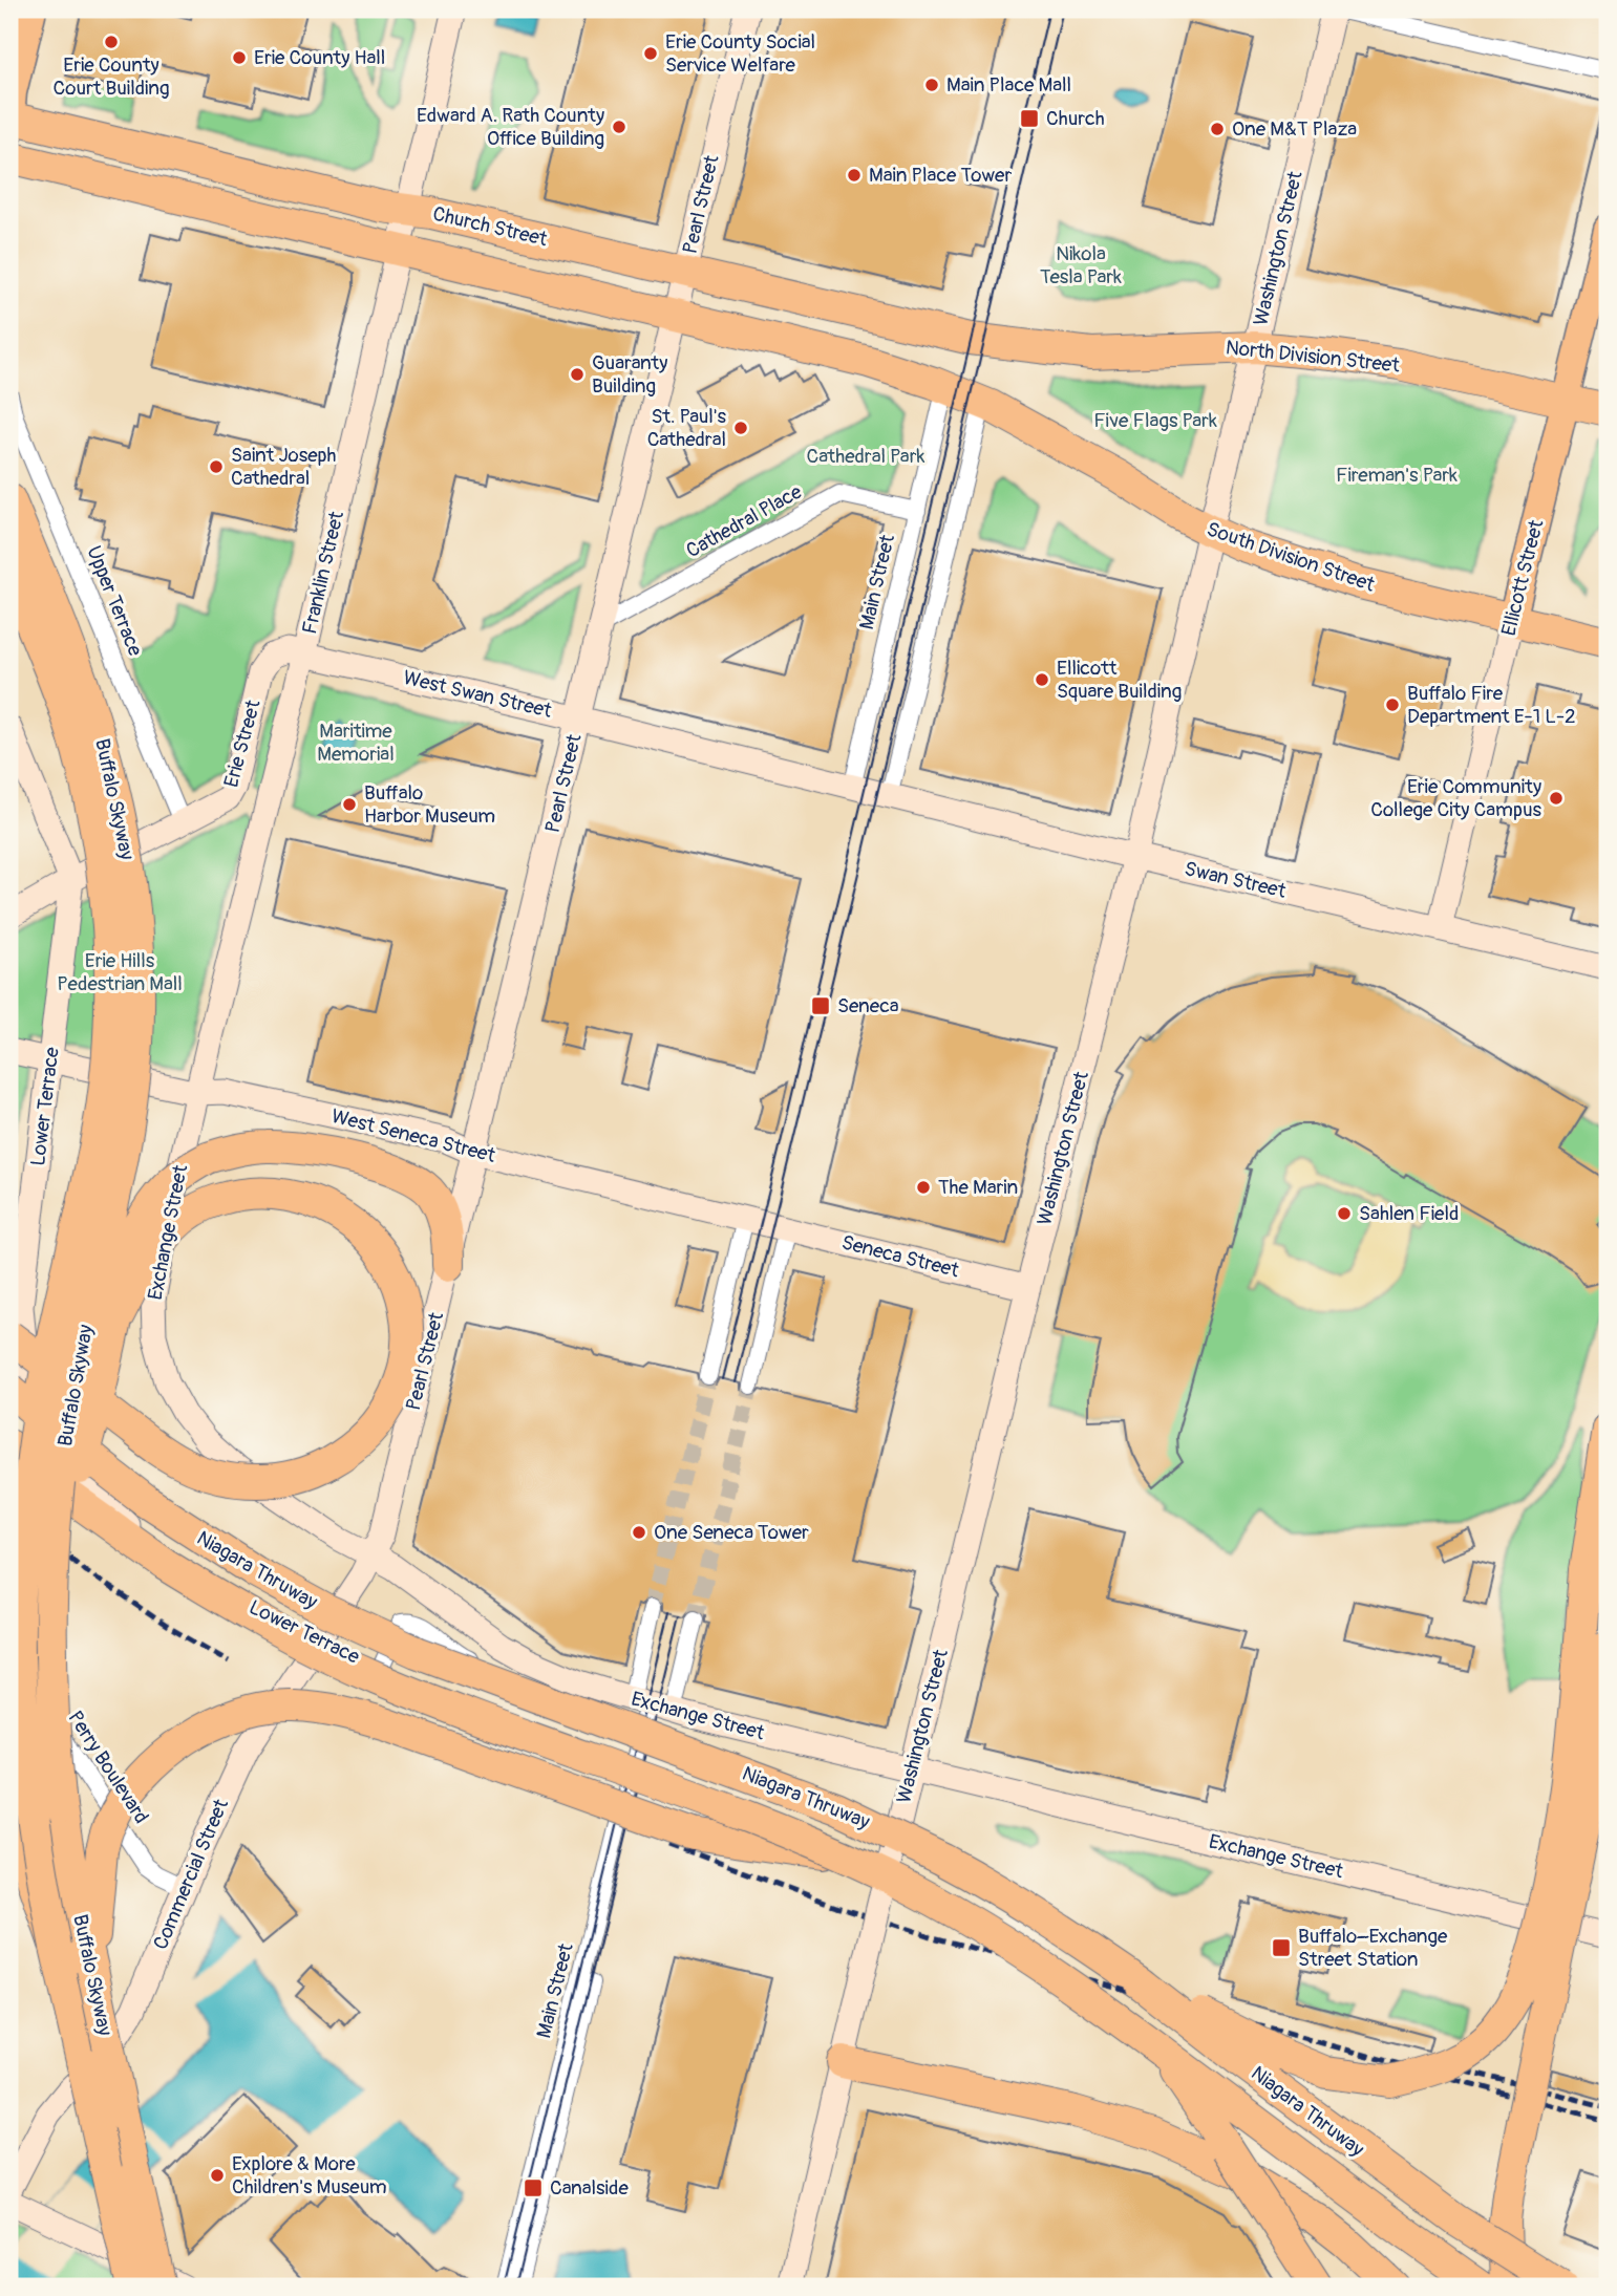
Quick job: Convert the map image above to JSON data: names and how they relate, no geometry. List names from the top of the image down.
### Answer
{
  "streets": {
    "highway": [
      "Church Street",
      "North Division Street",
      "South Division Street",
      "Buffalo Skyway",
      "Niagara Thruway"
    ],
    "main road": ["Ellicott Street"],
    "street": [
      "Pearl Street",
      "Washington Street",
      "Cathedral Place",
      "Franklin Street",
      "Main Street",
      "Upper Terrace",
      "West Swan Street",
      "Erie Street",
      "Swan Street",
      "Lower Terrace",
      "West Seneca Street",
      "Exchange Street",
      "Seneca Street",
      "Perry Boulevard",
      "Commercial Street"
    ]
  },
  "crossings": [
    ["Pearl Street", "Church Street"],
    ["Pearl Street", "Cathedral Place"],
    ["Pearl Street", "West Swan Street"],
    ["Pearl Street", "West Seneca Street"],
    ["Pearl Street", "Exchange Street"],
    ["Pearl Street", "Commercial Street"],
    ["Church Street", "North Division Street"],
    ["Church Street", "Franklin Street"],
    ["Washington Street", "North Division Street"],
    ["Washington Street", "South Division Street"],
    ["Washington Street", "Swan Street"],
    ["Washington Street", "Exchange Street"],
    ["Washington Street", "Seneca Street"],
    ["North Division Street", "Ellicott Street"],
    ["Cathedral Place", "Main Street"],
    ["South Division Street", "Ellicott Street"],
    ["South Division Street", "Main Street"],
    ["Franklin Street", "West Swan Street"],
    ["Franklin Street", "Erie Street"],
    ["Franklin Street", "West Seneca Street"],
    ["Franklin Street", "Exchange Street"],
    ["Ellicott Street", "Swan Street"],
    ["Main Street", "West Swan Street"],
    ["Main Street", "Swan Street"],
    ["Main Street", "Exchange Street"],
    ["Upper Terrace", "Erie Street"],
    ["West Swan Street", "Erie Street"],
    ["West Swan Street", "Swan Street"],
    ["Erie Street", "Lower Terrace"],
    ["Lower Terrace", "West Seneca Street"],
    ["Lower Terrace", "Commercial Street"],
    ["West Seneca Street", "Exchange Street"],
    ["West Seneca Street", "Seneca Street"],
    ["Exchange Street", "Commercial Street"],
    ["Perry Boulevard", "Commercial Street"]
  ],
  "parks": [
    "Nikola Tesla Park",
    "Five Flags Park",
    "Cathedral Park",
    "Fireman's Park",
    "Maritime Memorial",
    "Erie Hills Pedestrian Mall"
  ],
  "places": {
    "other": [
      "Erie County Court Building",
      "Erie County Social Service Welfare",
      "Erie County Hall",
      "Main Place Mall",
      "Edward A. Rath County Office Building",
      "One M&T Plaza",
      "Main Place Tower",
      "Guaranty Building",
      "St. Paul's Cathedral",
      "Saint Joseph Cathedral",
      "Ellicott Square Building",
      "Buffalo Fire Department E-1 L-2",
      "Erie Community College City Campus",
      "Buffalo Harbor Museum",
      "The Marin",
      "Sahlen Field",
      "One Seneca Tower",
      "Explore & More Children's Museum"
    ],
    "transit": [
      "Church",
      "Seneca",
      "Buffalo–Exchange Street Station",
      "Canalside"
    ]
  }
}
